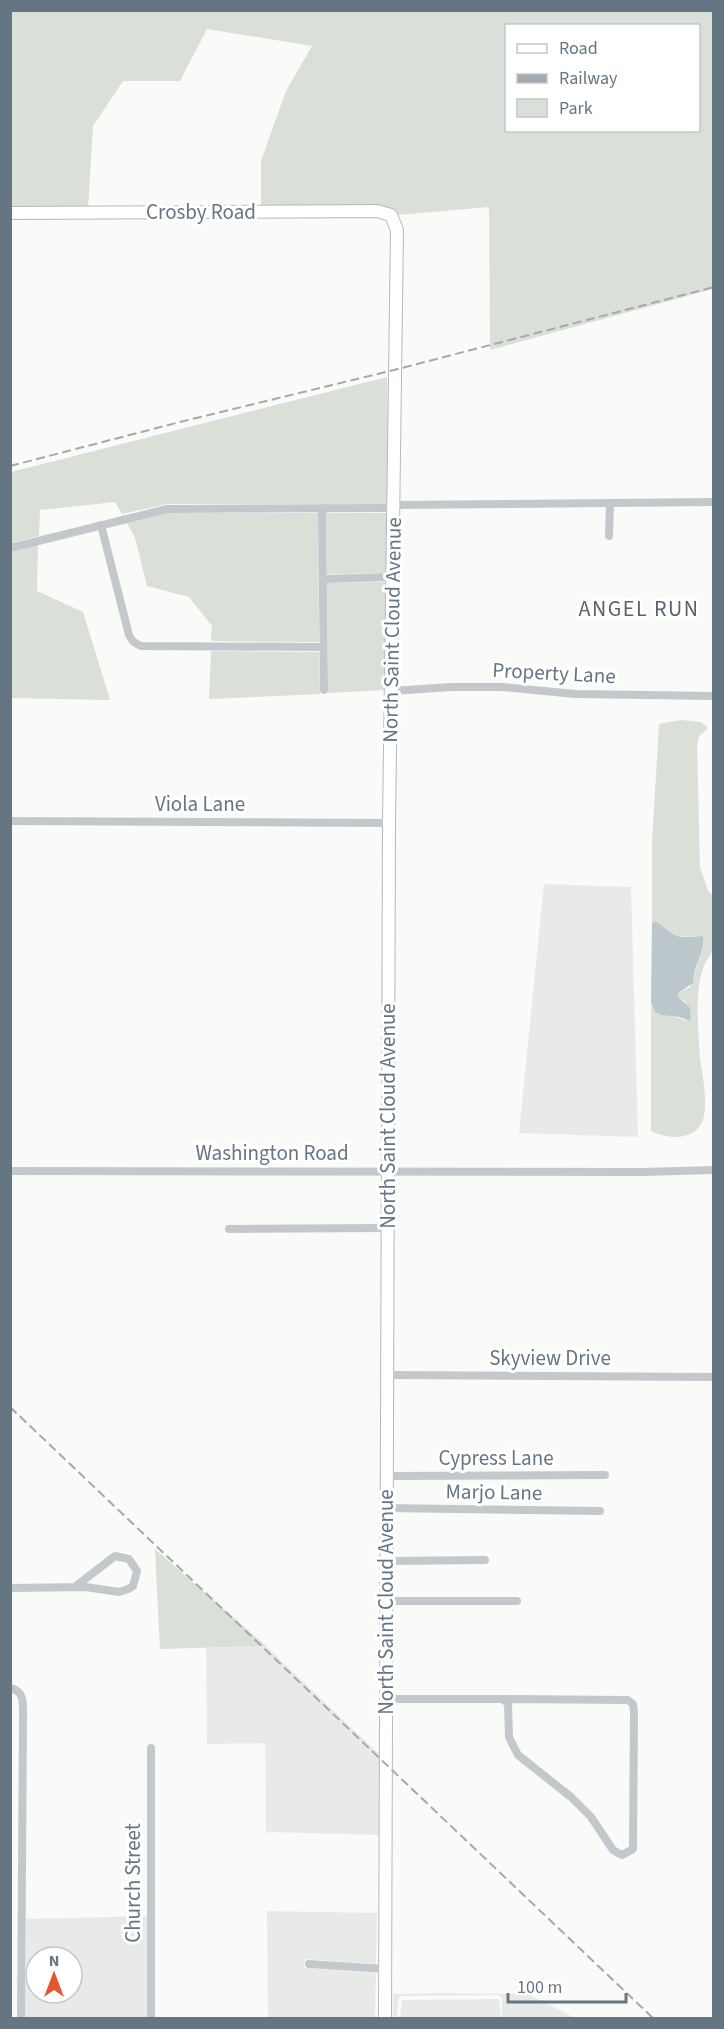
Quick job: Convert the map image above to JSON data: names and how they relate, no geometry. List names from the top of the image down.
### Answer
{
  "streets": {
    "street": [
      "Crosby Road",
      "North Saint Cloud Avenue",
      "Property Lane",
      "Viola Lane",
      "Washington Road",
      "Skyview Drive",
      "Cypress Lane",
      "Marjo Lane",
      "Church Street"
    ]
  },
  "crossings": [
    ["Crosby Road", "North Saint Cloud Avenue"],
    ["North Saint Cloud Avenue", "Property Lane"],
    ["North Saint Cloud Avenue", "Viola Lane"],
    ["North Saint Cloud Avenue", "Washington Road"],
    ["North Saint Cloud Avenue", "Skyview Drive"],
    ["North Saint Cloud Avenue", "Cypress Lane"],
    ["North Saint Cloud Avenue", "Marjo Lane"]
  ],
  "districts": ["ANGEL RUN"],
  "legend": ["Road", "Railway", "Park"],
  "scale_bar": "100 m",
  "north": "top"
}
